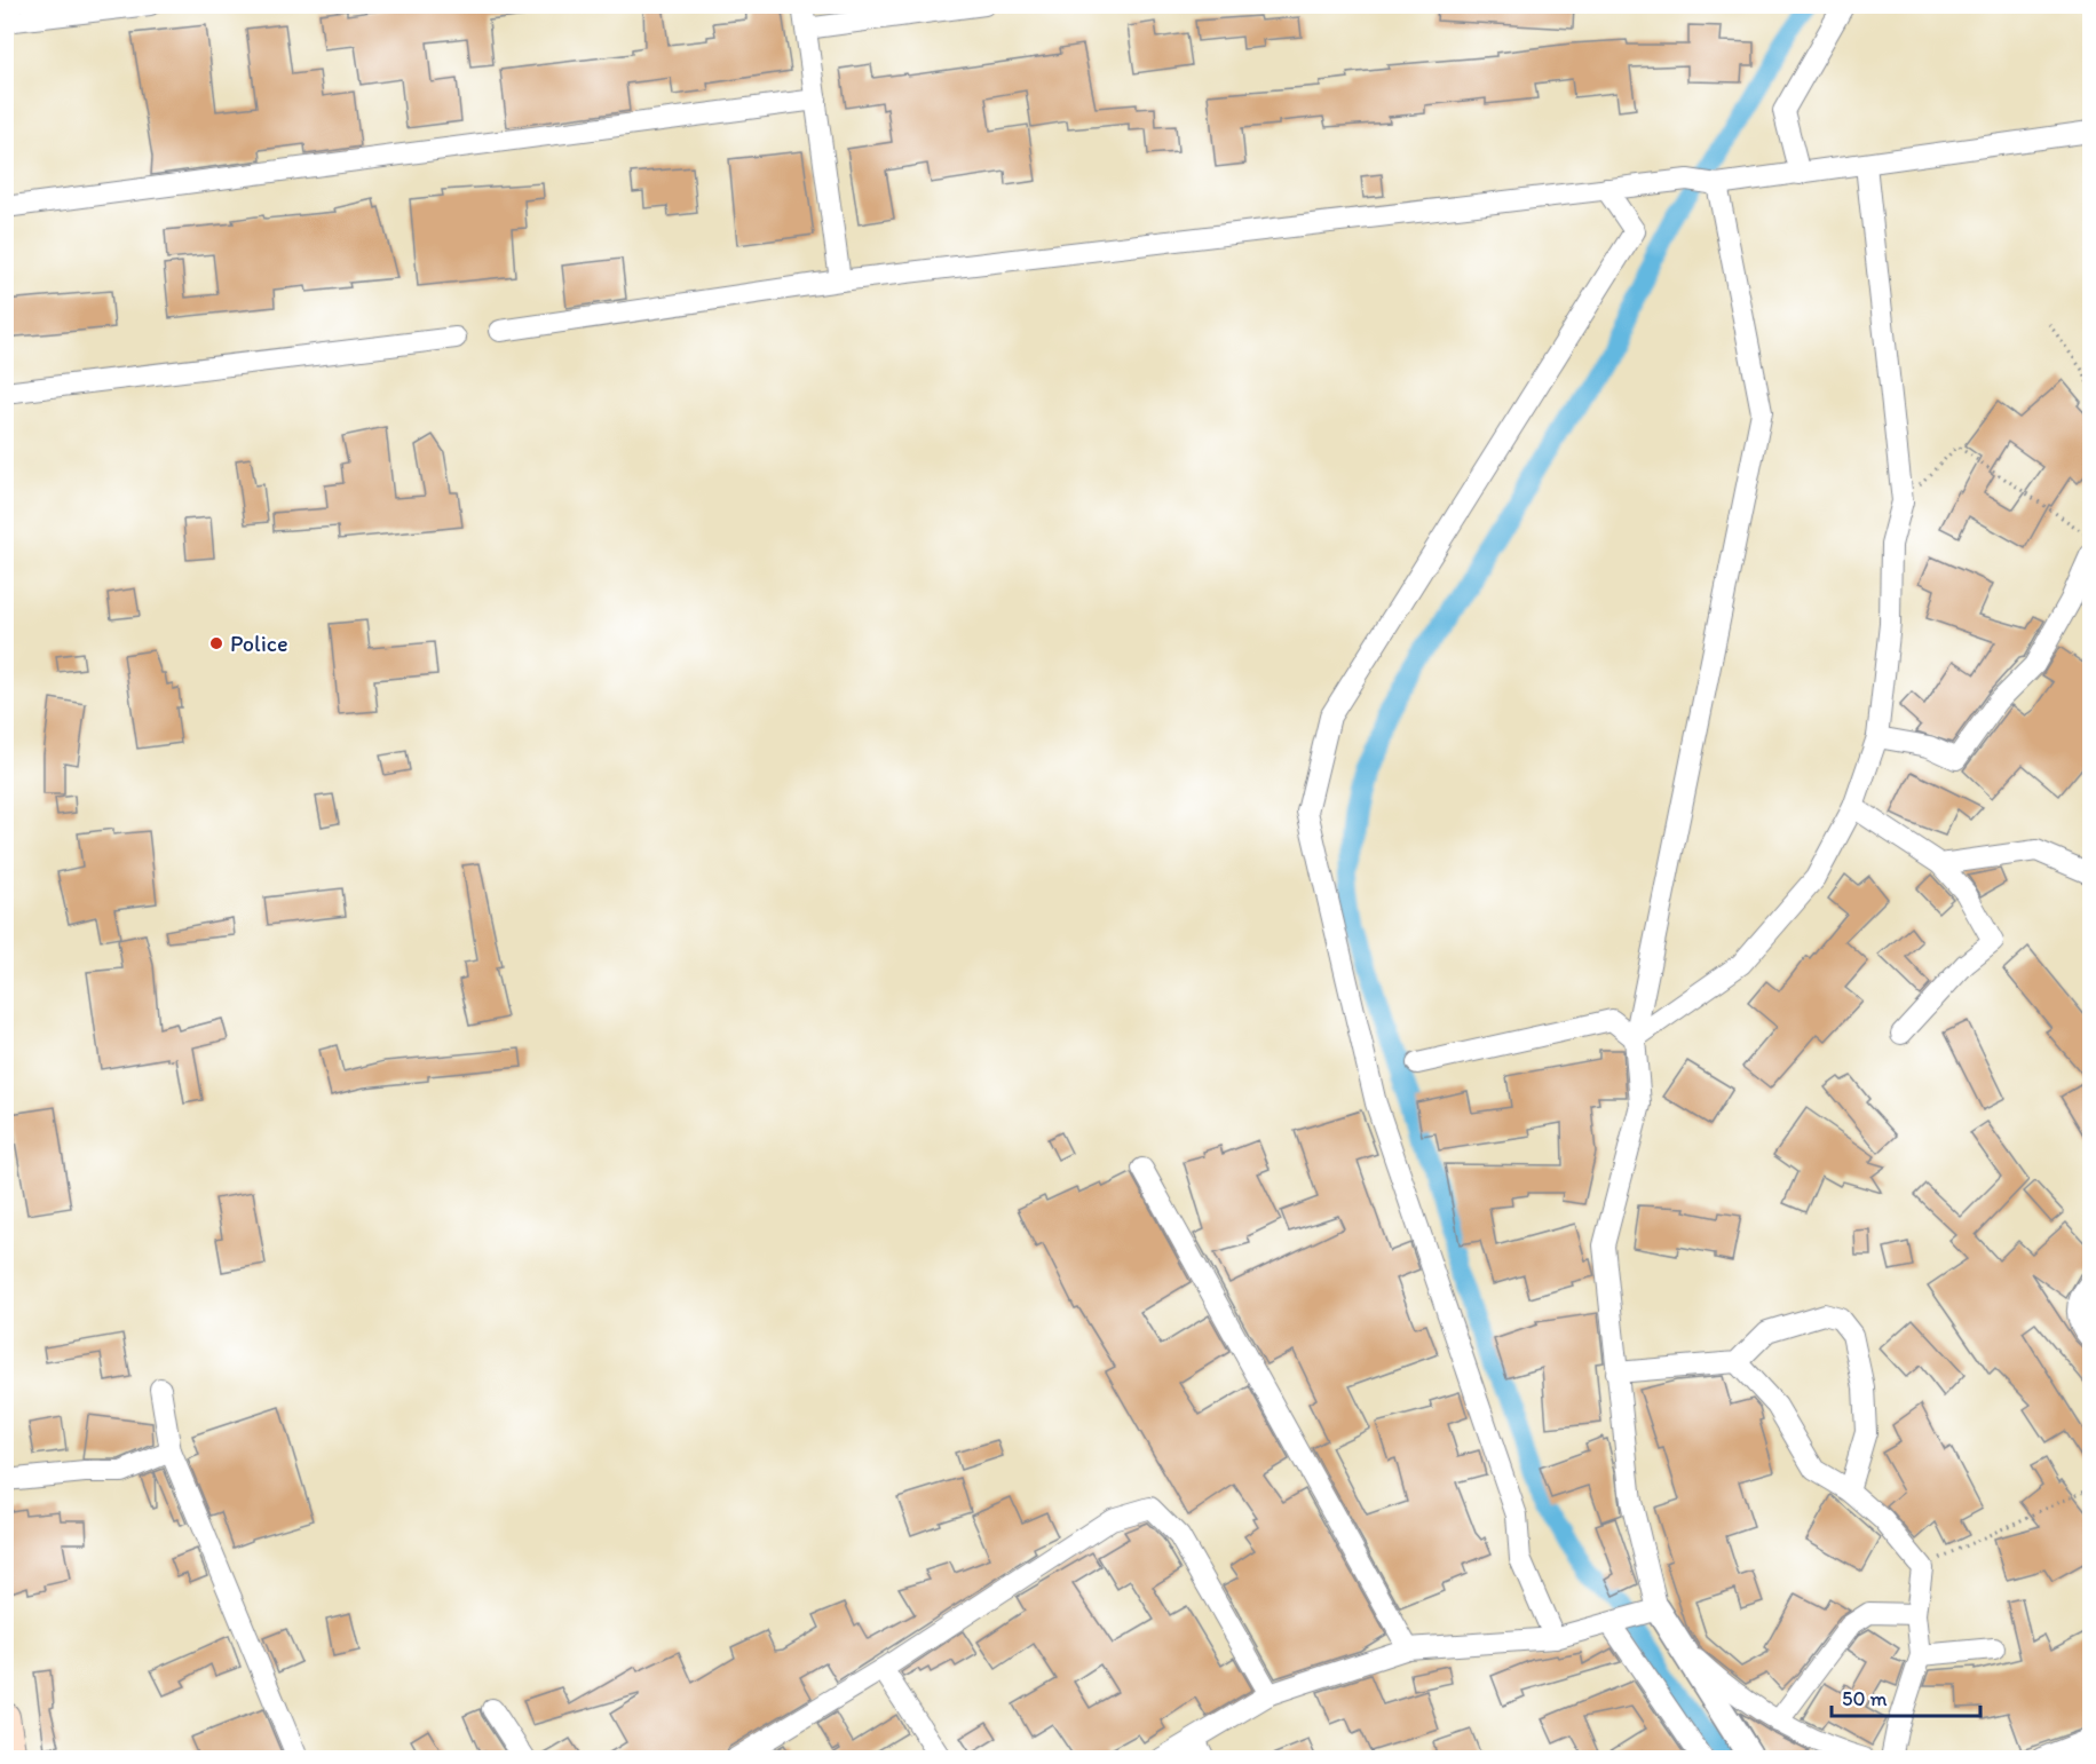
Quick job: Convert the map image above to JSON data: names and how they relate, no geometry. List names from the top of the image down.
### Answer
{
  "places": ["Police"],
  "scale_bar": "50 m"
}
